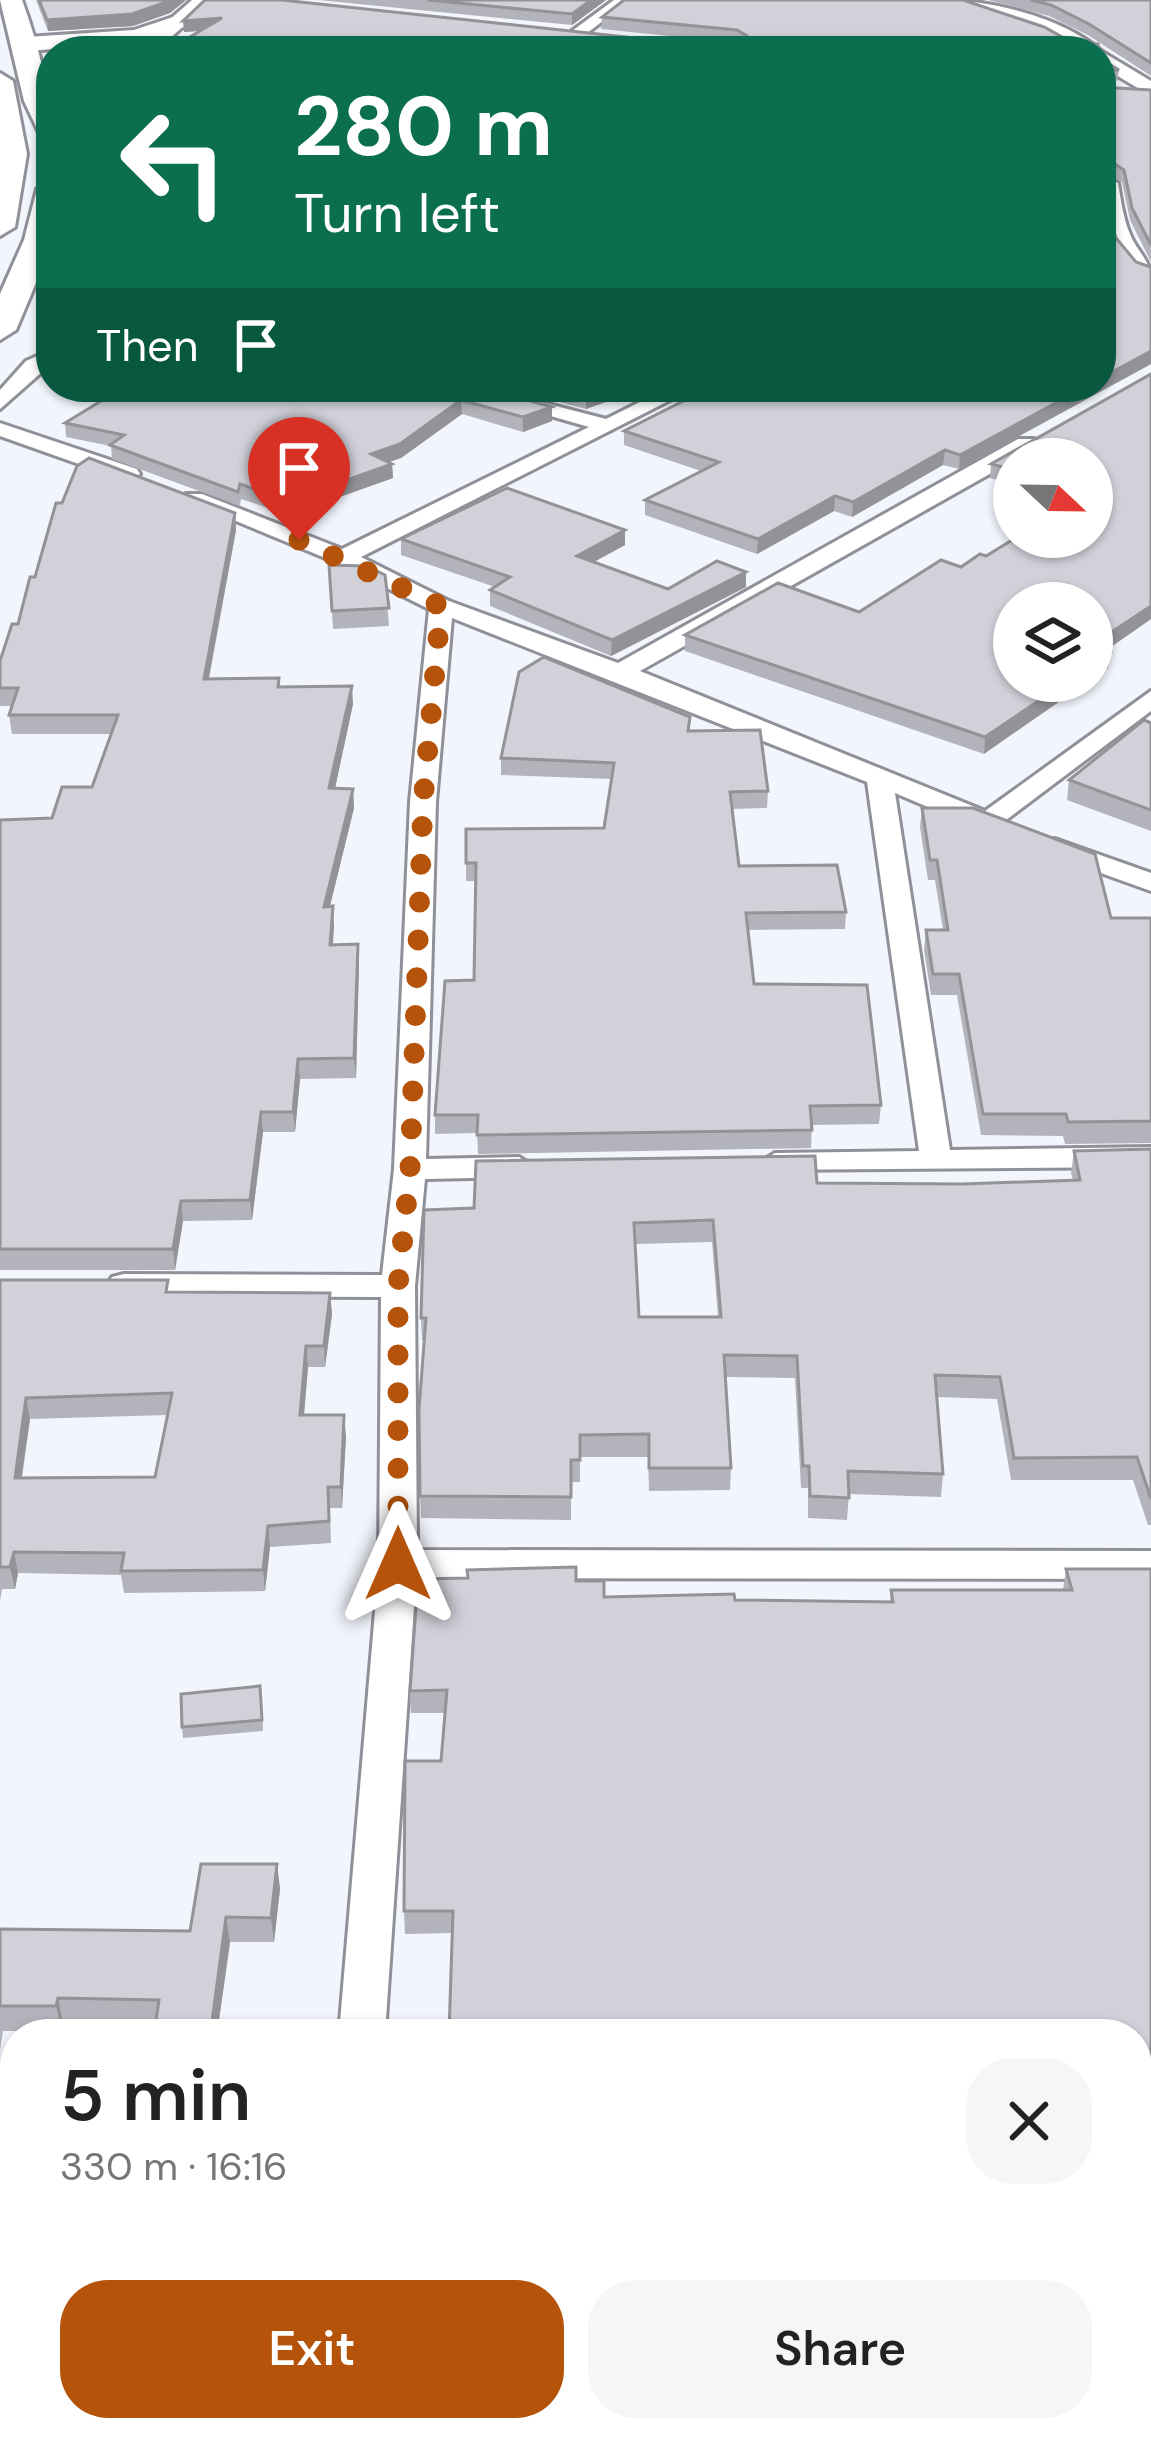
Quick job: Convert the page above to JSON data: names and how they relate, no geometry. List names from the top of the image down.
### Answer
{
  "north": "right",
  "page": {
    "turn": ["280 m", "Turn left"],
    "then": "Then",
    "heading": ["5 min", "330 m · 16:16"],
    "buttons": ["Exit", "Share"]
  }
}
